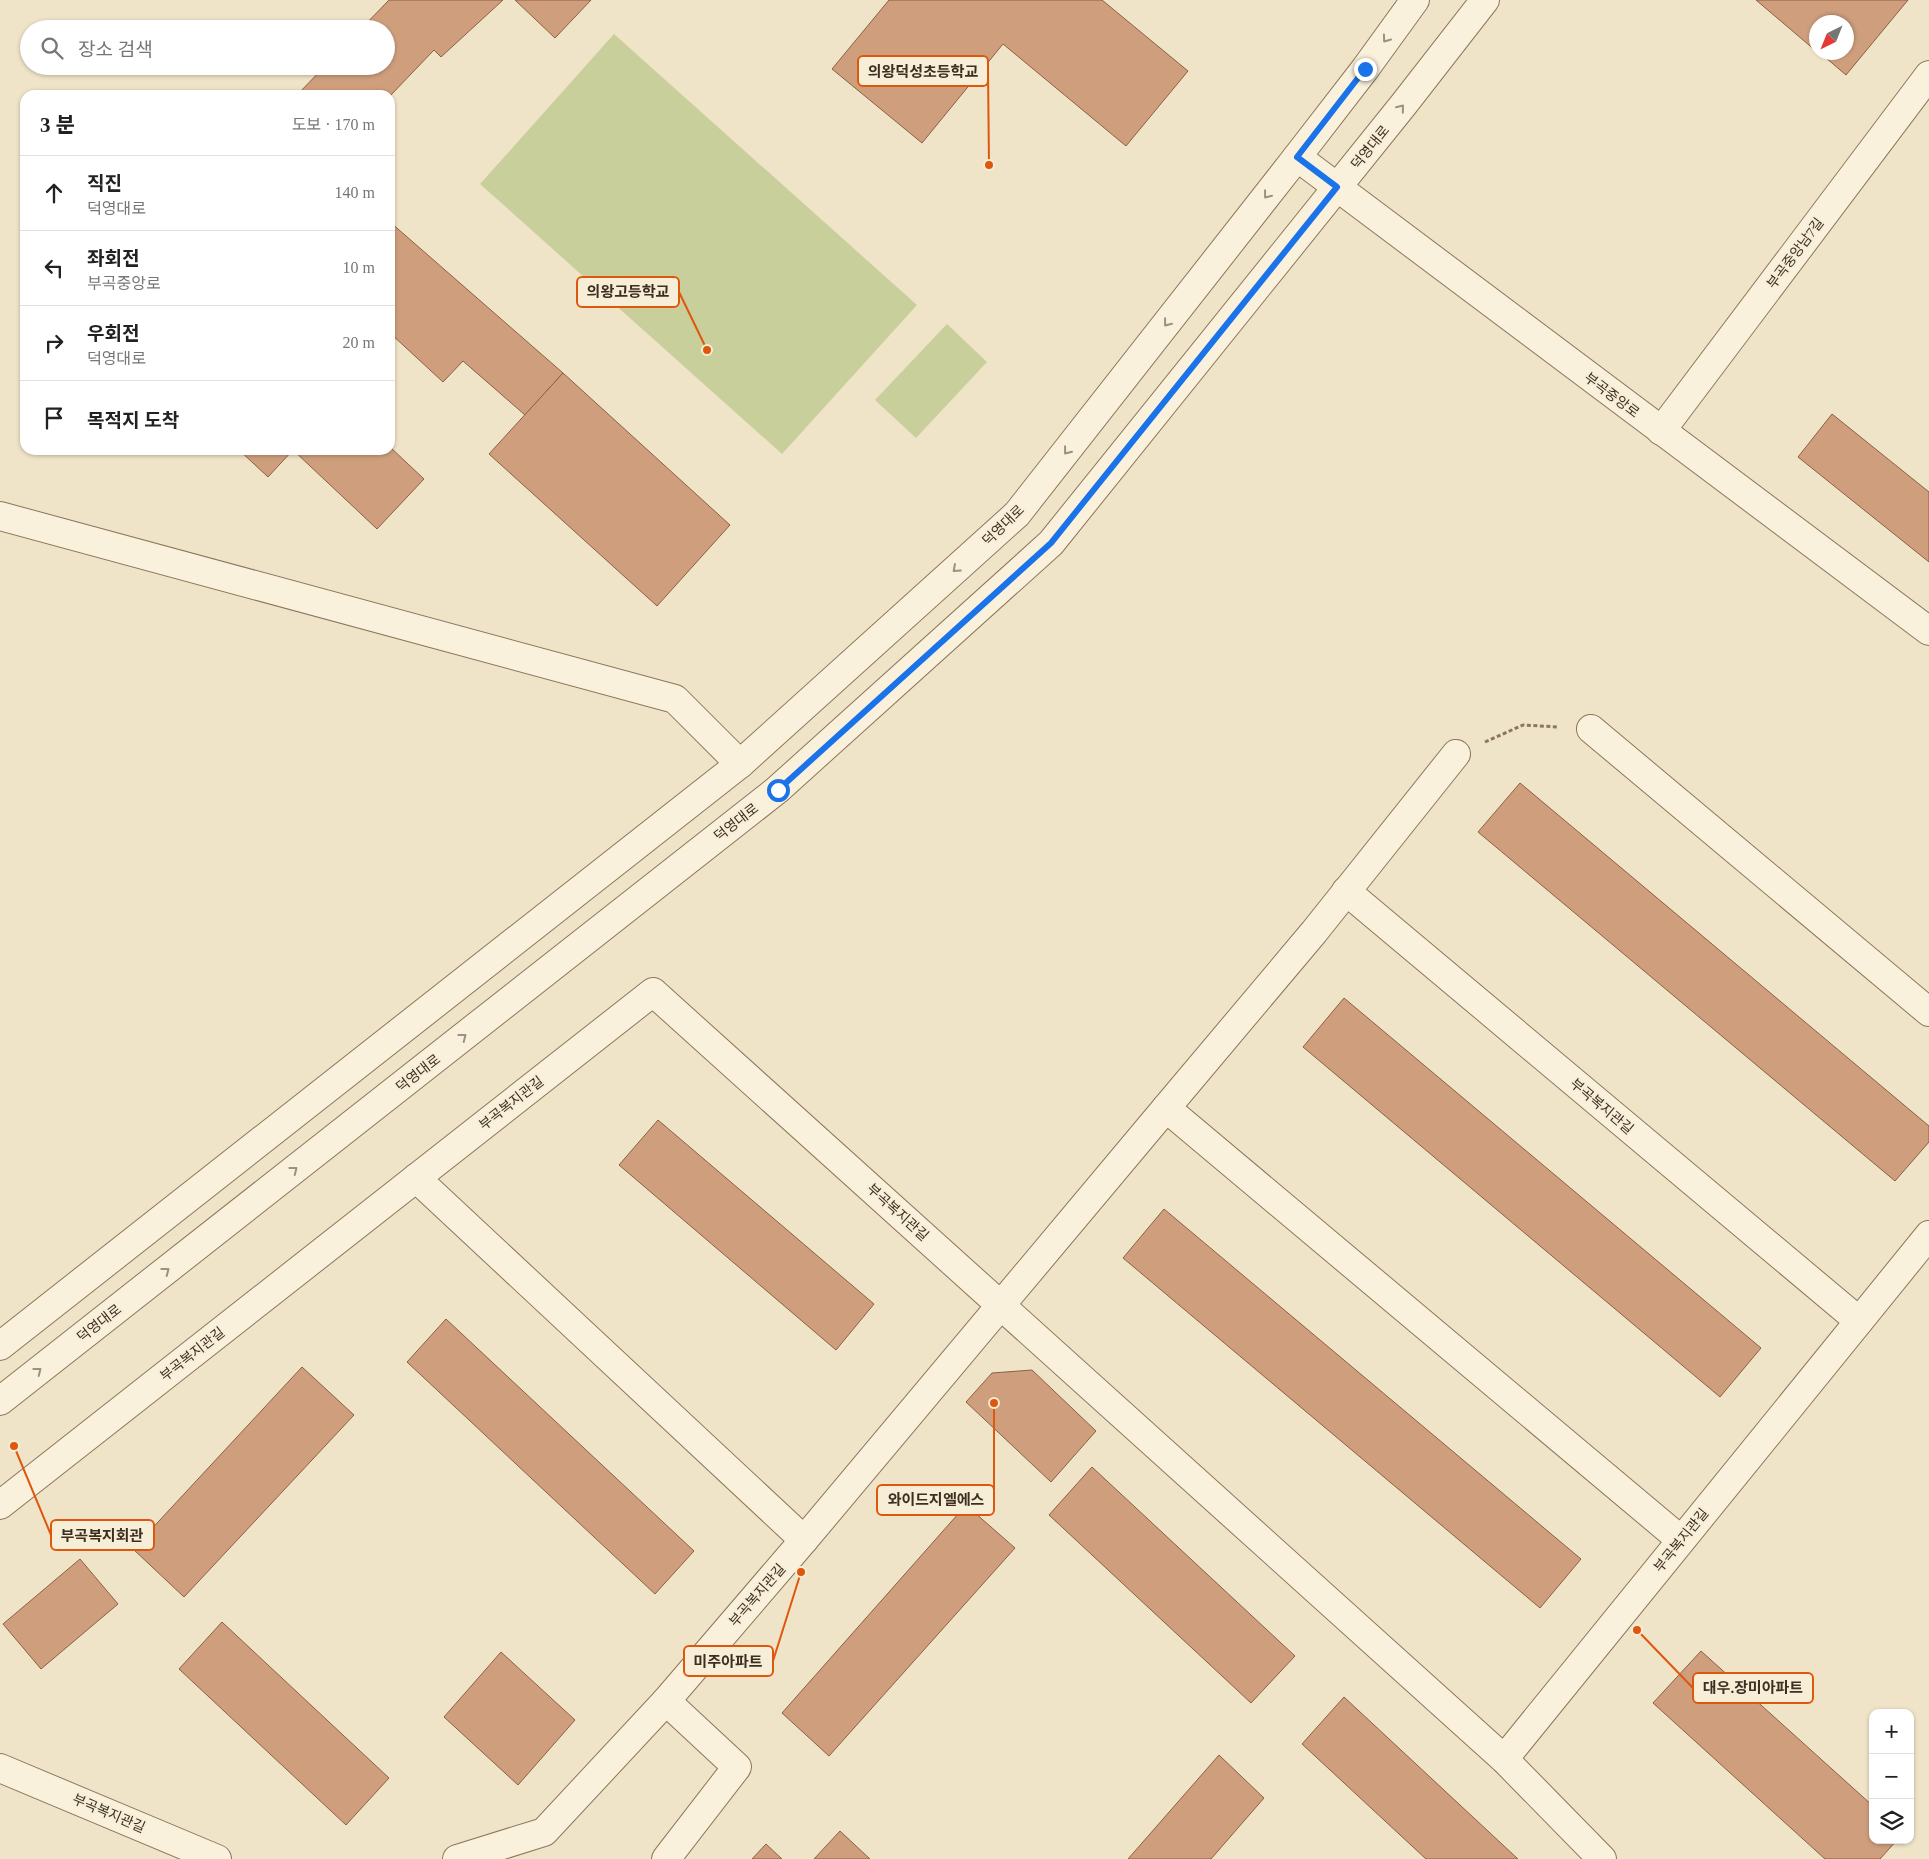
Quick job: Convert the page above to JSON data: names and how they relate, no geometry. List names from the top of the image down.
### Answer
{
  "streets": {
    "street": [
      "덕영대로",
      "부곡중앙남7길",
      "부곡중앙로",
      "부곡복지관길"
    ]
  },
  "crossings": [
    ["덕영대로", "부곡중앙로"],
    ["부곡중앙남7길", "부곡중앙로"]
  ],
  "places": [
    "의왕덕성초등학교",
    "의왕고등학교",
    "와이드지엘에스",
    "부곡복지회관",
    "미주아파트",
    "대우.장미아파트"
  ],
  "north": "bottom left",
  "page": {
    "search": "장소 검색",
    "heading": ["3 분", "도보 · 170 m"],
    "list": [
      ["직진", "덕영대로", "140 m"],
      ["좌회전", "부곡중앙로", "10 m"],
      ["우회전", "덕영대로", "20 m"],
      "목적지 도착"
    ],
    "map_buttons": ["+", "−"]
  }
}
